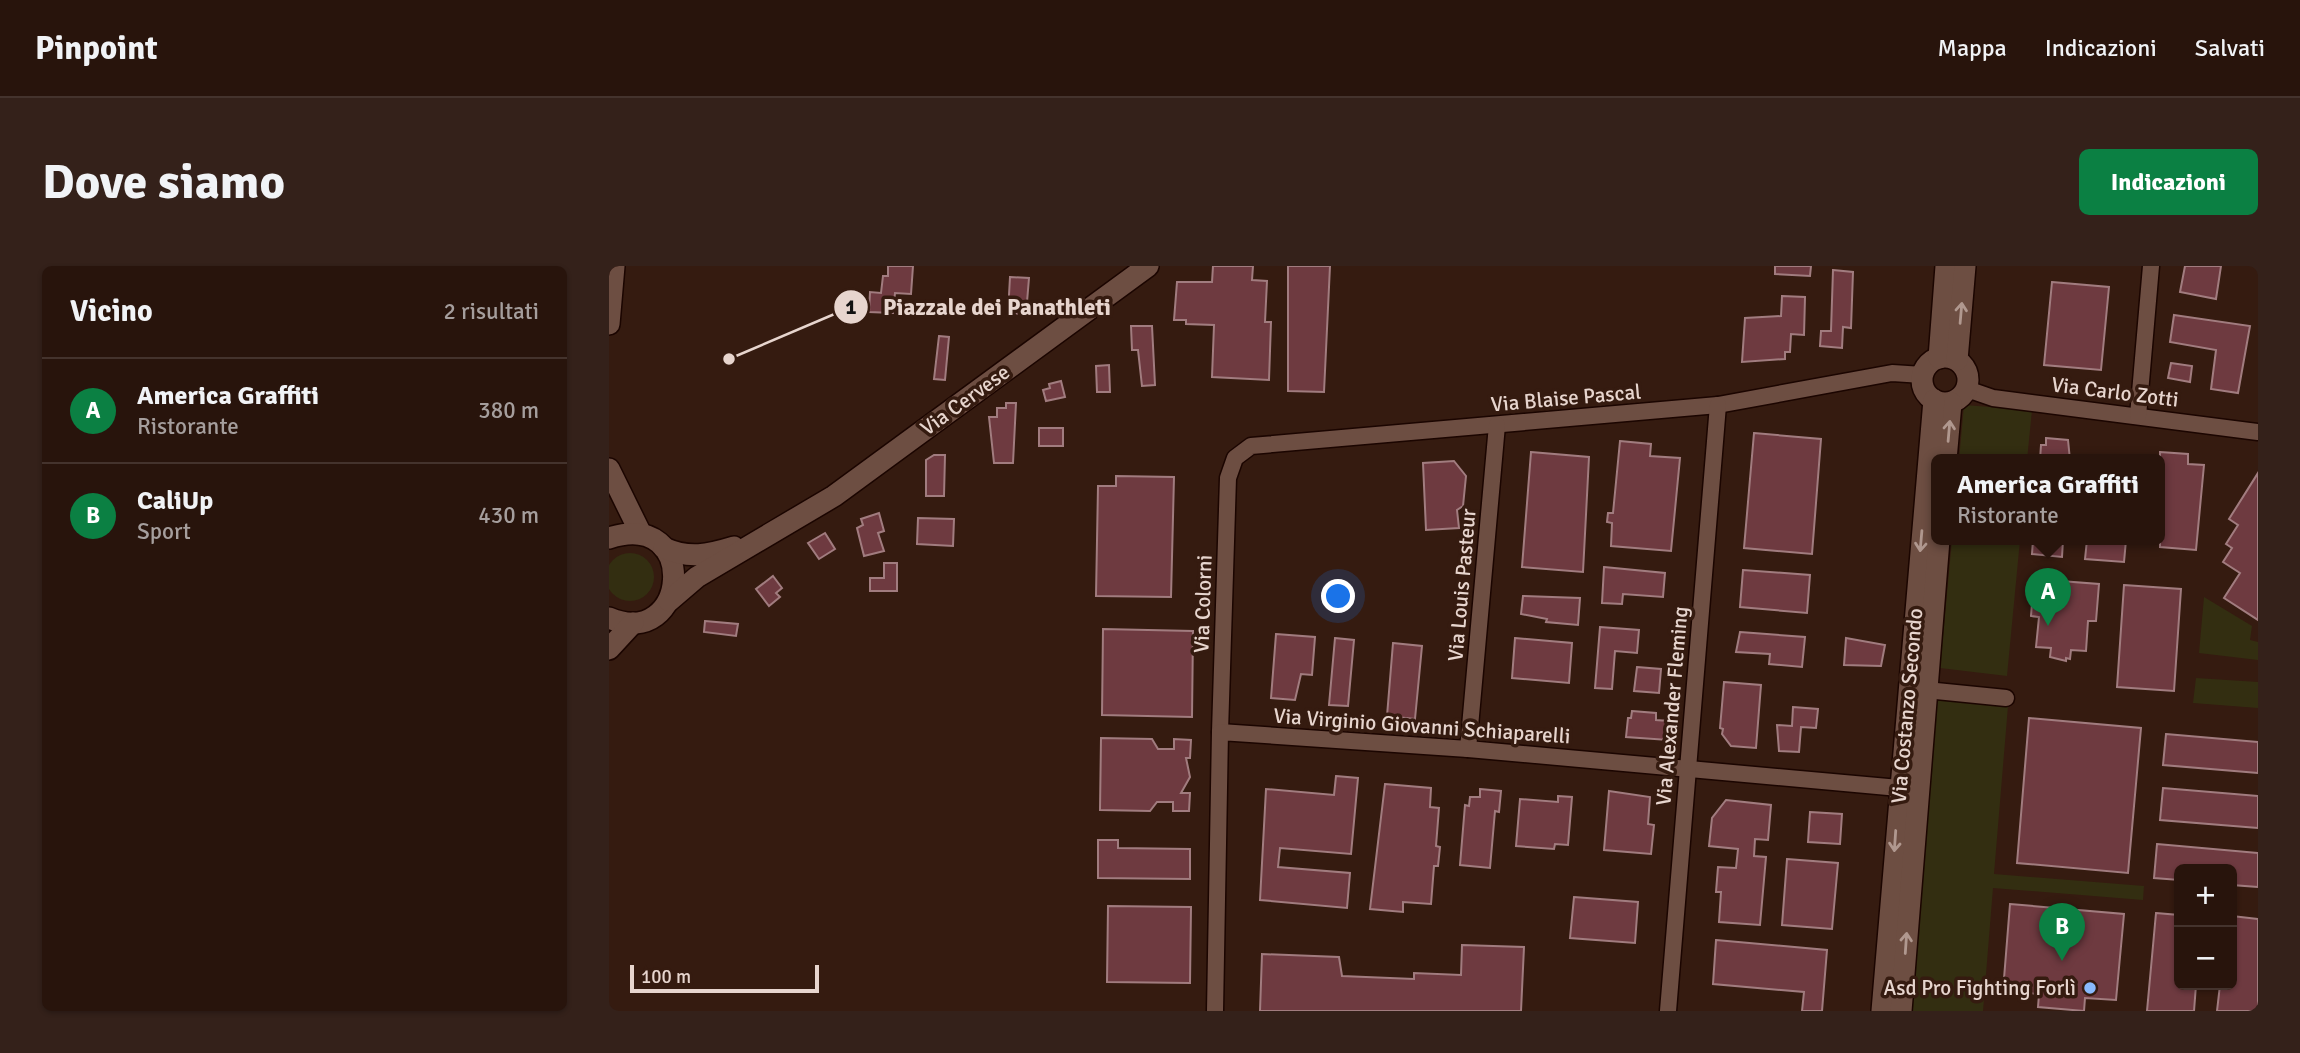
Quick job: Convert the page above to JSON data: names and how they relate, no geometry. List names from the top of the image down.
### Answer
{
  "streets": {
    "street": [
      "Via Carlo Zotti",
      "Via Blaise Pascal",
      "Via Cervese",
      "Via Louis Pasteur",
      "Via Colorni",
      "Via Alexander Fleming",
      "Via Costanzo Secondo",
      "Via Virginio Giovanni Schiaparelli"
    ]
  },
  "crossings": [
    ["Via Carlo Zotti", "Via Blaise Pascal"],
    ["Via Carlo Zotti", "Via Costanzo Secondo"],
    ["Via Blaise Pascal", "Via Louis Pasteur"],
    ["Via Blaise Pascal", "Via Colorni"],
    ["Via Blaise Pascal", "Via Alexander Fleming"],
    ["Via Blaise Pascal", "Via Costanzo Secondo"],
    ["Via Louis Pasteur", "Via Virginio Giovanni Schiaparelli"],
    ["Via Colorni", "Via Virginio Giovanni Schiaparelli"],
    ["Via Alexander Fleming", "Via Virginio Giovanni Schiaparelli"],
    ["Via Costanzo Secondo", "Via Virginio Giovanni Schiaparelli"]
  ],
  "places": ["Piazzale dei Panathleti", "Asd Pro Fighting Forlì"],
  "scale_bar": "100 m",
  "page": {
    "header": "Pinpoint",
    "nav": ["Mappa", "Indicazioni", "Salvati"],
    "buttons": "Indicazioni",
    "title": "Dove siamo",
    "heading": ["Vicino", "2 risultati"],
    "list": [
      {
        "mark": "A",
        "name": "America Graffiti",
        "note": "Ristorante",
        "value": "380 m"
      },
      {
        "mark": "B",
        "name": "CaliUp",
        "note": "Sport",
        "value": "430 m"
      }
    ],
    "popup": ["America Graffiti", "Ristorante"],
    "pins": ["A", "B"],
    "map_buttons": ["+", "−"],
    "scale": "100 m"
  }
}
